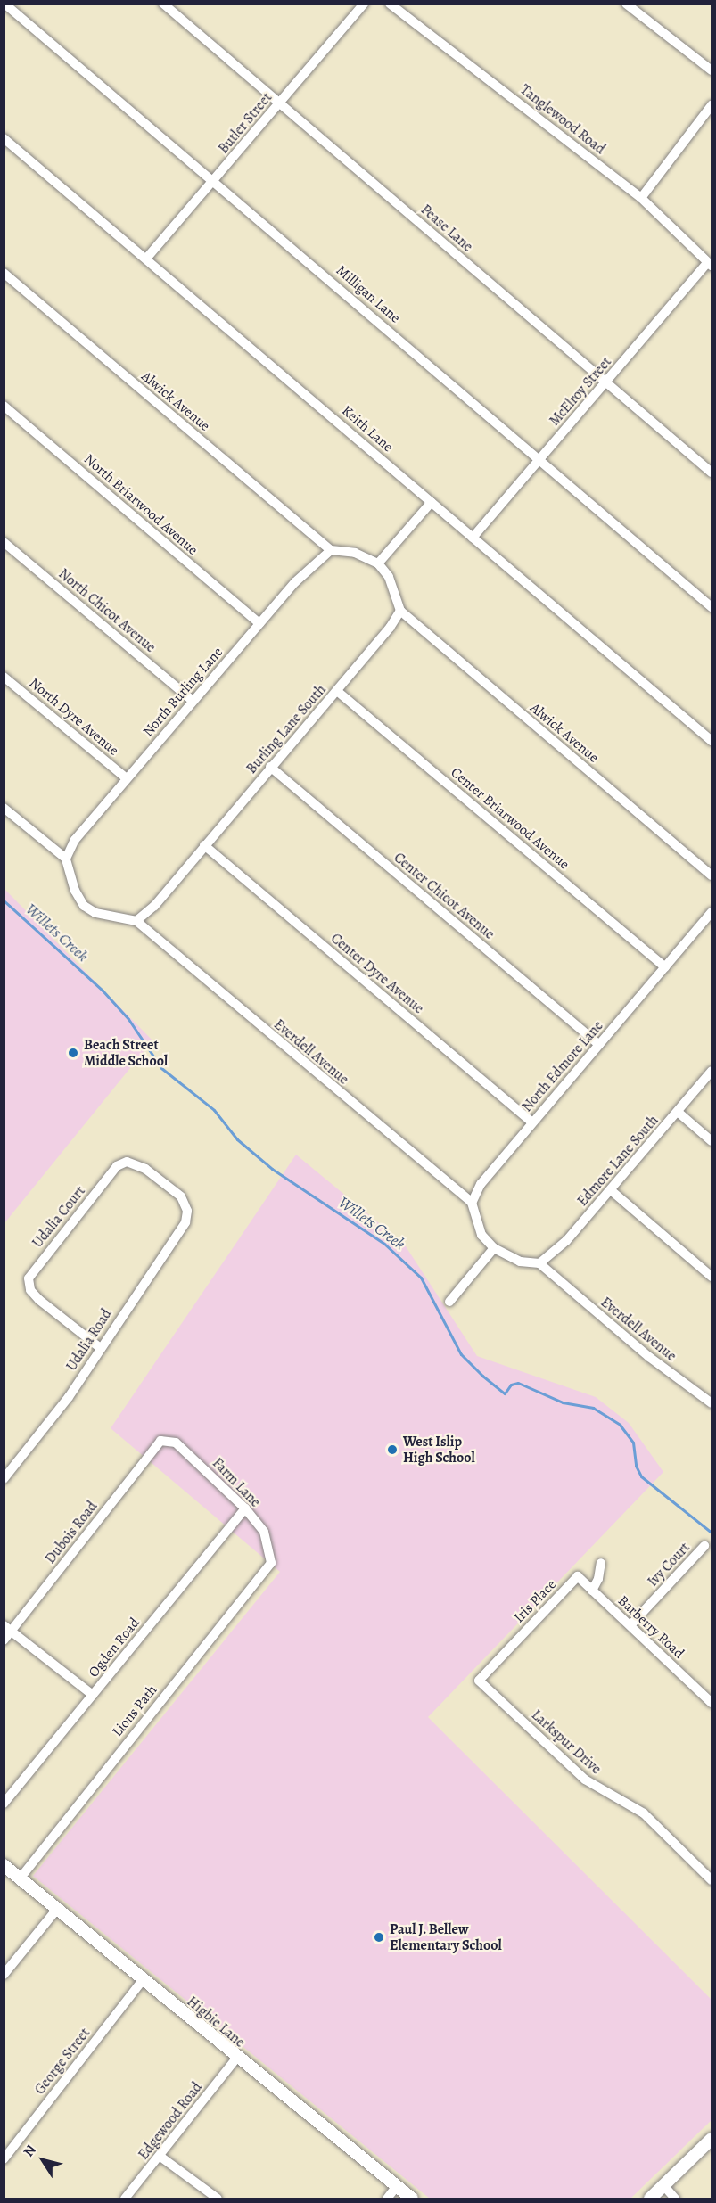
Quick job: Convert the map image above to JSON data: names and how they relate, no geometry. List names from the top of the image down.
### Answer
{
  "streets": {
    "main road": ["Higbie Lane"],
    "street": [
      "Tanglewood Road",
      "Butler Street",
      "Pease Lane",
      "Milligan Lane",
      "McElroy Street",
      "Alwick Avenue",
      "Keith Lane",
      "North Briarwood Avenue",
      "North Chicot Avenue",
      "North Burling Lane",
      "North Dyre Avenue",
      "Burling Lane South",
      "Center Briarwood Avenue",
      "Center Chicot Avenue",
      "Center Dyre Avenue",
      "Everdell Avenue",
      "North Edmore Lane",
      "Edmore Lane South",
      "Udalia Court",
      "Udalia Road",
      "Farm Lane",
      "Dubois Road",
      "Ivy Court",
      "Iris Place",
      "Barberry Road",
      "Ogden Road",
      "Lions Path",
      "Larkspur Drive",
      "George Street",
      "Edgewood Road"
    ]
  },
  "crossings": [
    ["Tanglewood Road", "McElroy Street"],
    ["Butler Street", "Pease Lane"],
    ["Butler Street", "Milligan Lane"],
    ["Butler Street", "Keith Lane"],
    ["Pease Lane", "McElroy Street"],
    ["Milligan Lane", "McElroy Street"],
    ["McElroy Street", "Keith Lane"],
    ["Alwick Avenue", "North Burling Lane"],
    ["Alwick Avenue", "Burling Lane South"],
    ["North Briarwood Avenue", "North Burling Lane"],
    ["North Chicot Avenue", "North Burling Lane"],
    ["North Burling Lane", "North Dyre Avenue"],
    ["Burling Lane South", "Center Briarwood Avenue"],
    ["Burling Lane South", "Center Chicot Avenue"],
    ["Burling Lane South", "Center Dyre Avenue"],
    ["Burling Lane South", "Everdell Avenue"],
    ["Center Briarwood Avenue", "North Edmore Lane"],
    ["Center Chicot Avenue", "North Edmore Lane"],
    ["Center Dyre Avenue", "North Edmore Lane"],
    ["Everdell Avenue", "North Edmore Lane"],
    ["Everdell Avenue", "Edmore Lane South"],
    ["Udalia Court", "Udalia Road"],
    ["Farm Lane", "Dubois Road"],
    ["Farm Lane", "Ogden Road"],
    ["Farm Lane", "Lions Path"],
    ["Ivy Court", "Barberry Road"],
    ["Iris Place", "Barberry Road"],
    ["Iris Place", "Larkspur Drive"],
    ["Lions Path", "Higbie Lane"],
    ["Higbie Lane", "George Street"],
    ["Higbie Lane", "Edgewood Road"]
  ],
  "water": ["Willets Creek"],
  "places": ["Beach Street Middle School", "West Islip High School", "Paul J. Bellew Elementary School"],
  "north": "top left"
}
